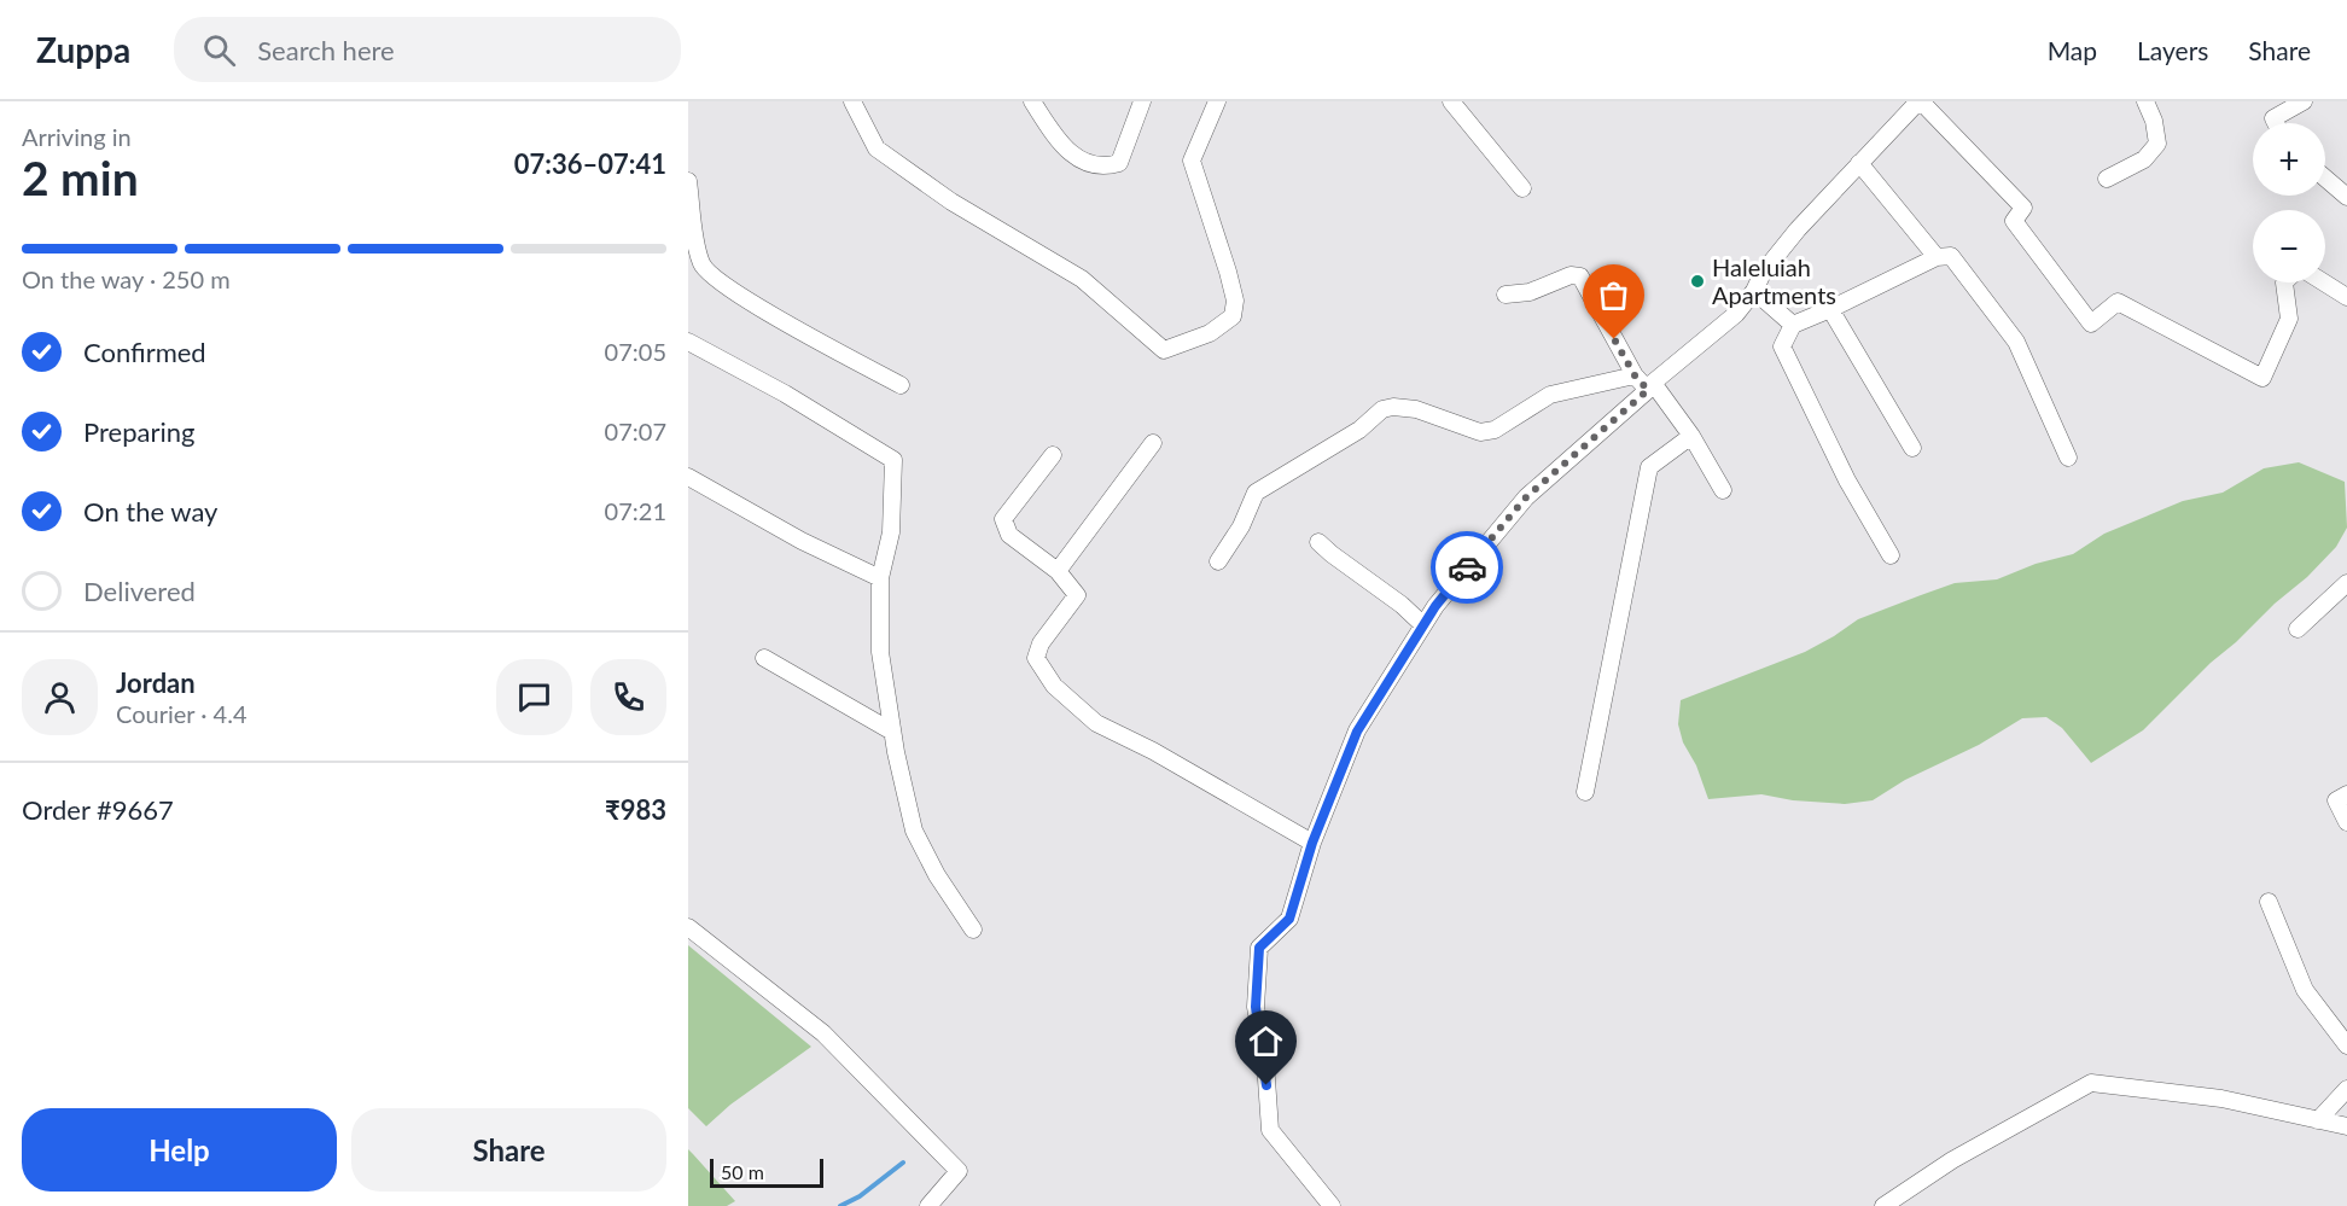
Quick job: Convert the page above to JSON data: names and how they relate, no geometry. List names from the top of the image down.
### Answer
{
  "places": ["Haleluiah Apartments"],
  "scale_bar": "50 m",
  "page": {
    "header": "Zuppa",
    "search": "Search here",
    "nav": ["Map", "Layers", "Share"],
    "heading": ["2 min", "Arriving in", "07:36–07:41"],
    "panel": [
      "Jordan",
      "Courier · 4.4",
      "Order #9667",
      "₹983"
    ],
    "map_buttons": ["+", "−"],
    "bar": "On the way · 250 m",
    "list": [
      ["Confirmed", "07:05"],
      ["Preparing", "07:07"],
      ["On the way", "07:21"],
      "Delivered"
    ],
    "buttons": ["Help", "Share"],
    "scale": "50 m"
  }
}
